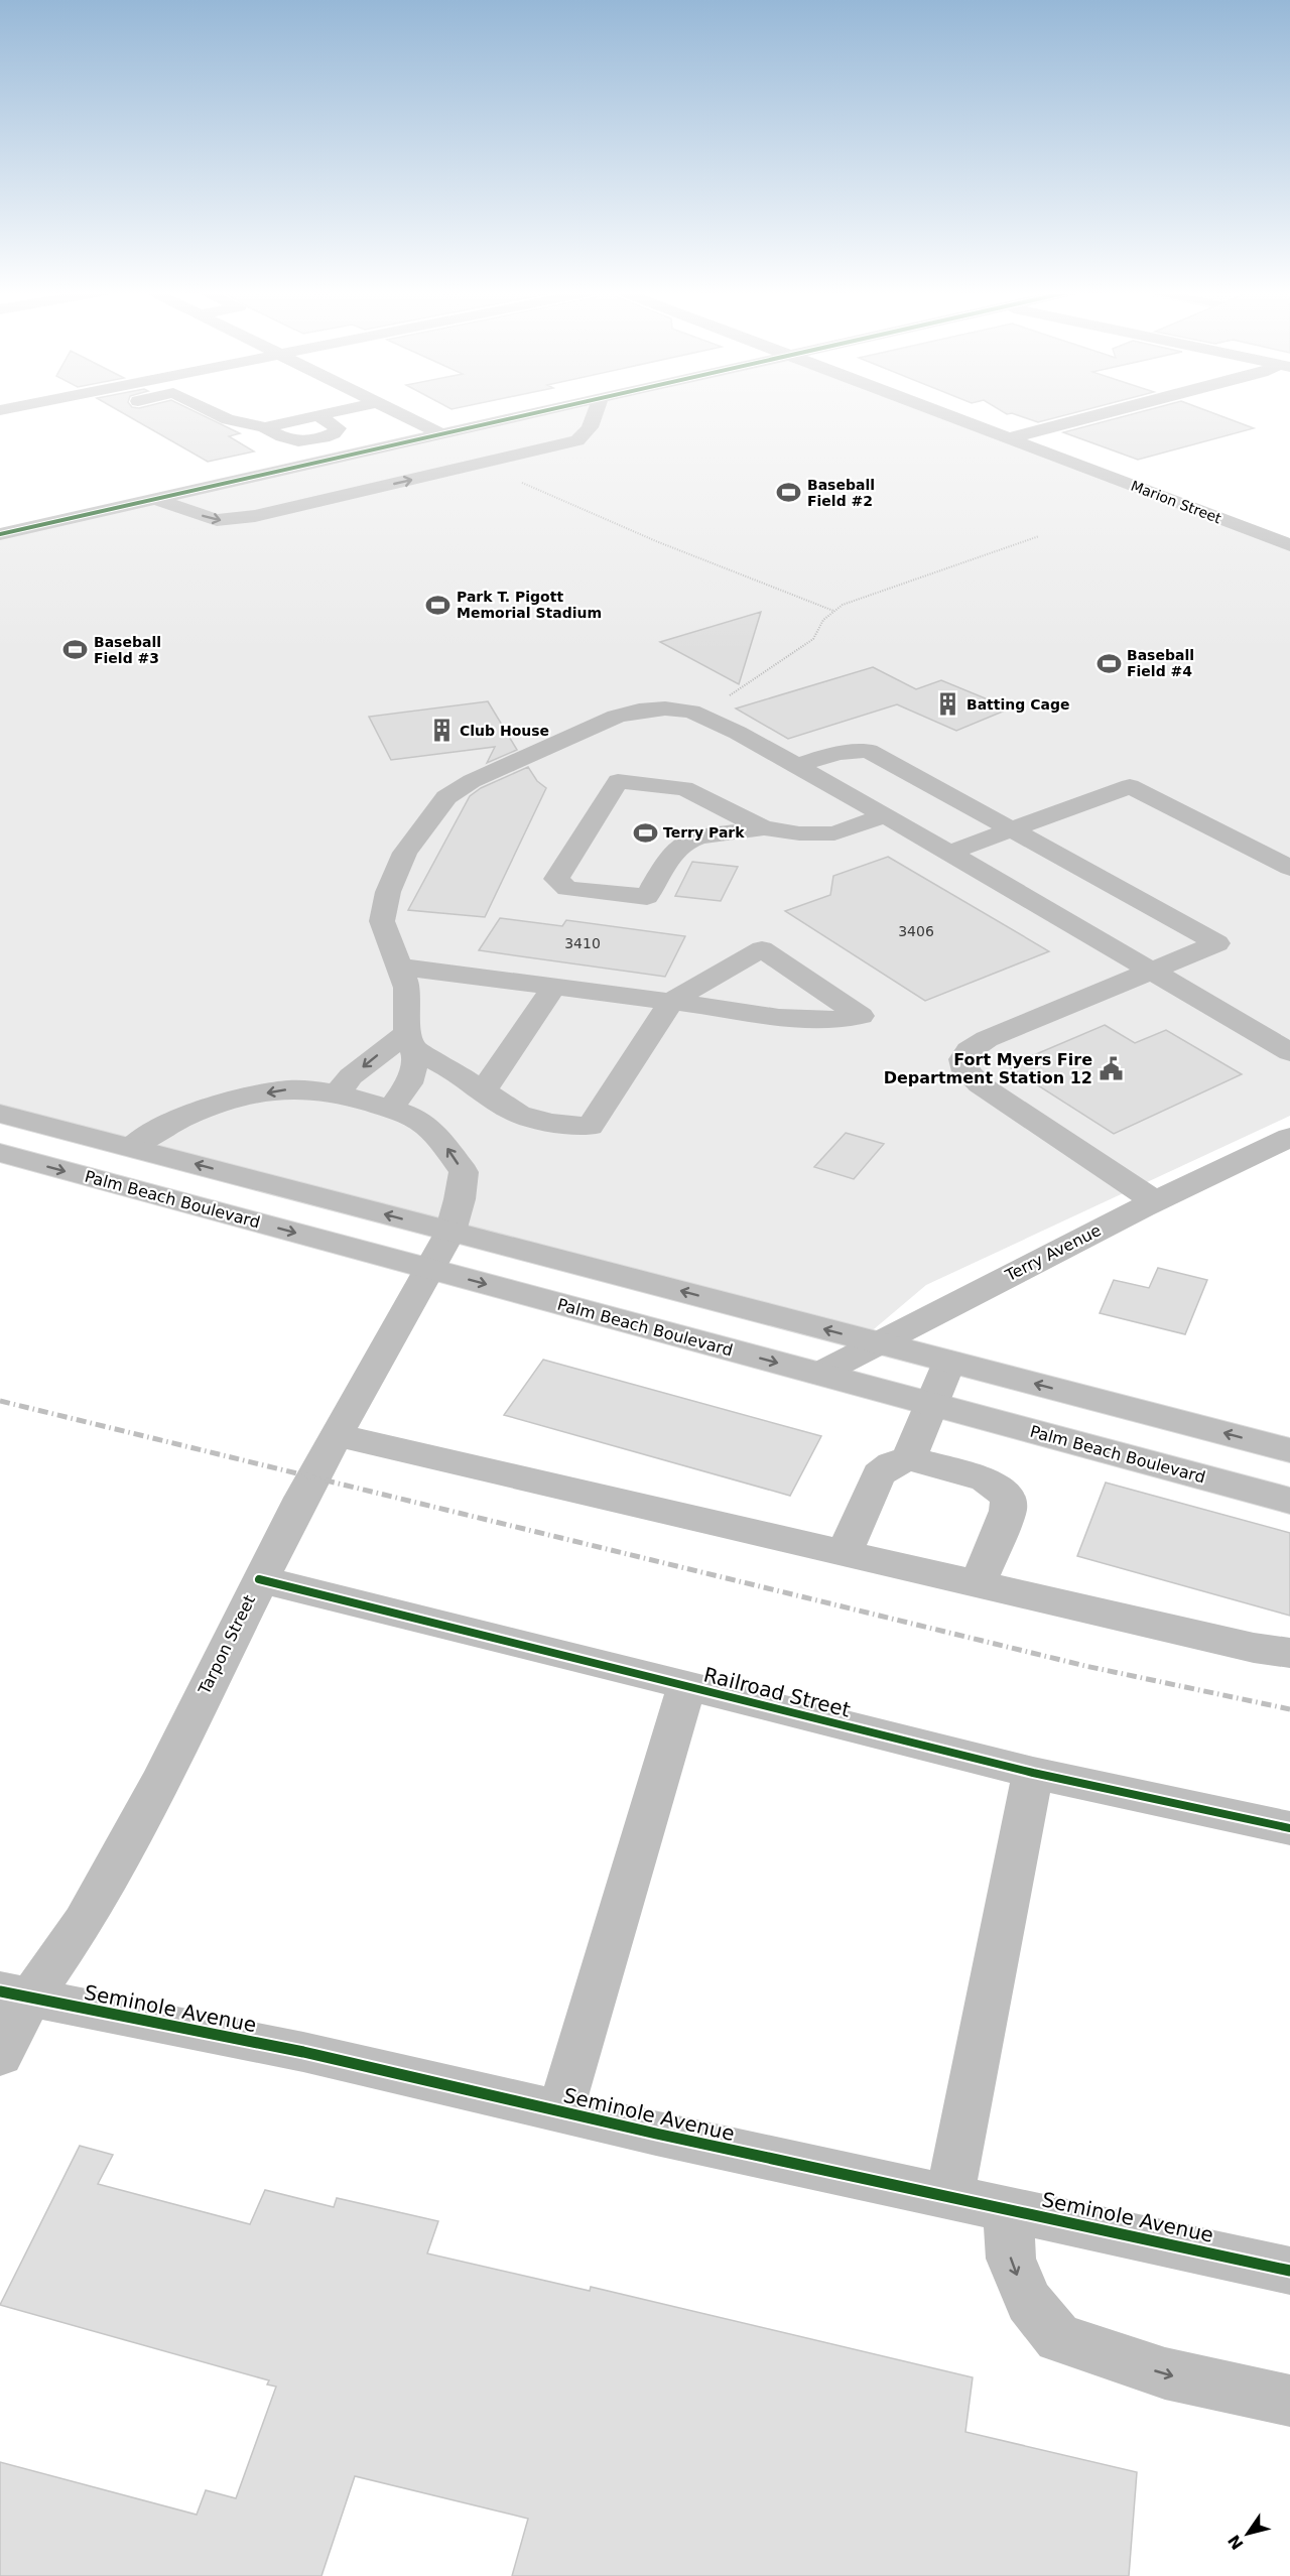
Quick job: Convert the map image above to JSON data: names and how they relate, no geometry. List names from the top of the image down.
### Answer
{
  "streets": {
    "street": [
      "Marion Street",
      "Palm Beach Boulevard",
      "Terry Avenue",
      "Tarpon Street",
      "Railroad Street",
      "Seminole Avenue"
    ]
  },
  "crossings": [
    ["Palm Beach Boulevard", "Terry Avenue"],
    ["Palm Beach Boulevard", "Tarpon Street"],
    ["Tarpon Street", "Railroad Street"],
    ["Tarpon Street", "Seminole Avenue"]
  ],
  "places": {
    "sports": [
      "Baseball Field #2",
      "Park T. Pigott Memorial Stadium",
      "Baseball Field #3",
      "Baseball Field #4",
      "Terry Park"
    ],
    "building": ["Batting Cage", "Club House"],
    "public building": ["Fort Myers Fire Department Station 12"]
  },
  "house_numbers": ["3406", "3410"],
  "north": "bottom left"
}
